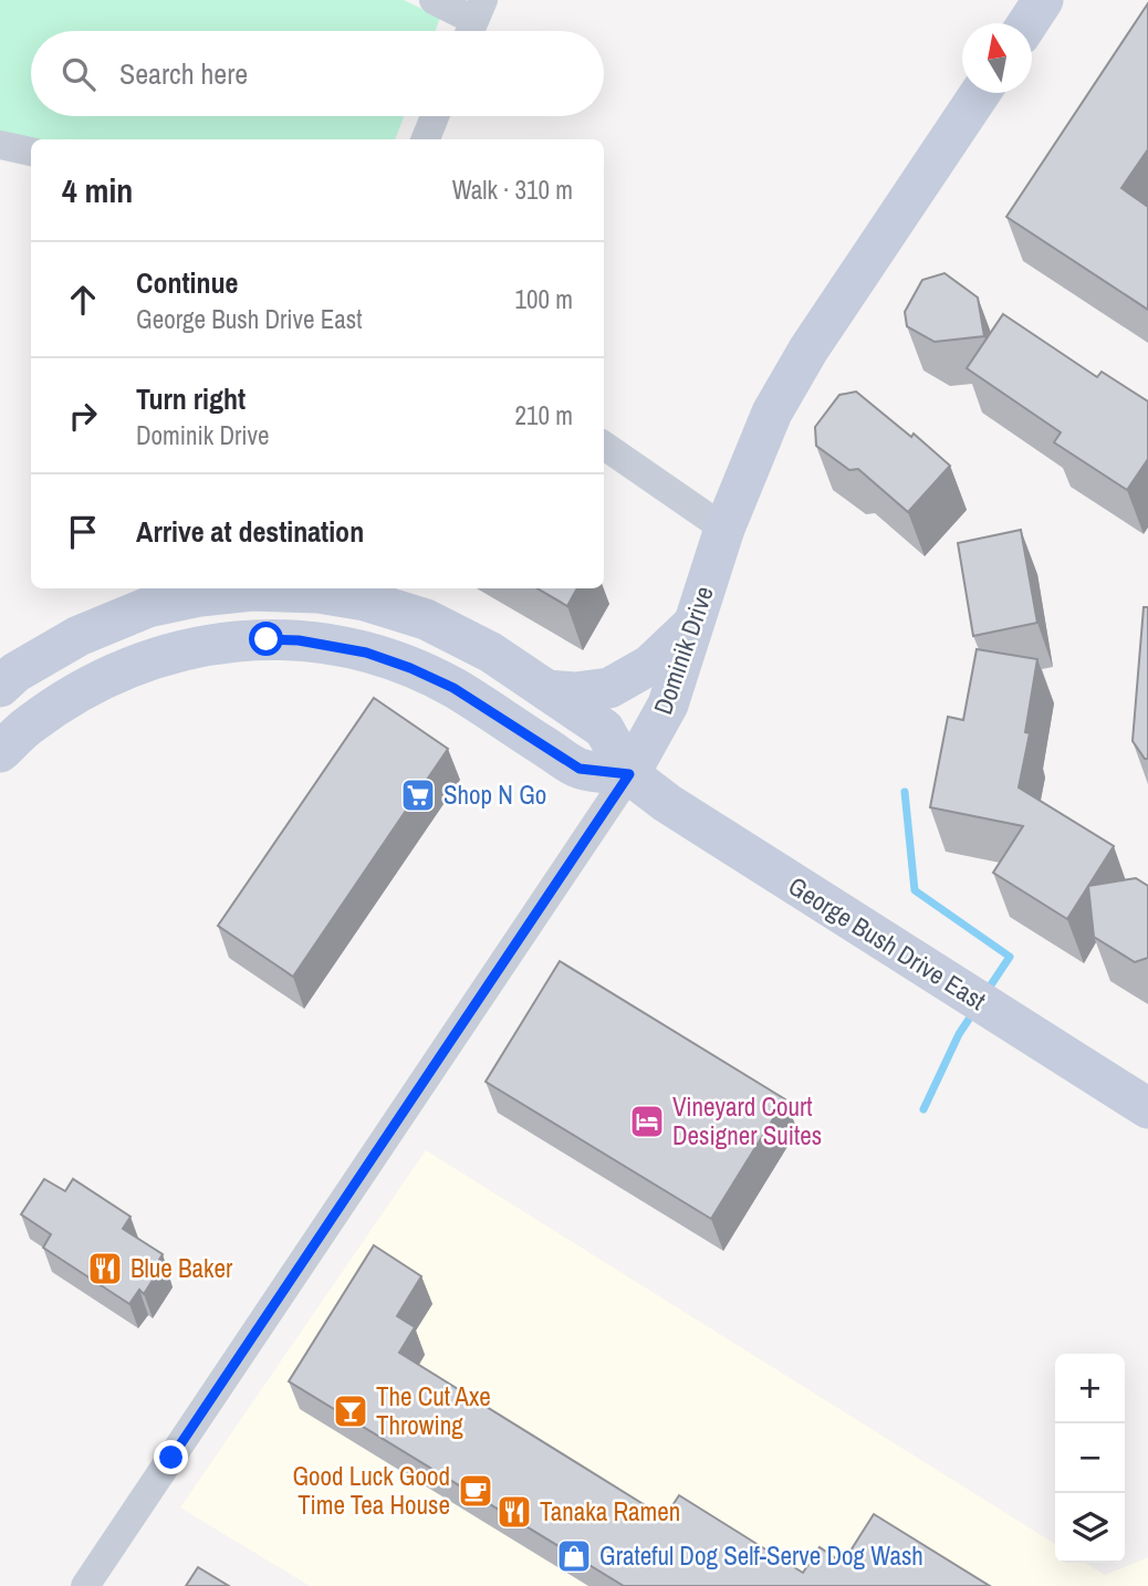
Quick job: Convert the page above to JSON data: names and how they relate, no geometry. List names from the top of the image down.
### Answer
{
  "streets": {
    "street": ["Dominik Drive", "George Bush Drive East"]
  },
  "crossings": [
    ["Dominik Drive", "George Bush Drive East"]
  ],
  "places": {
    "supermarket": ["Shop N Go"],
    "hotel": ["Vineyard Court Designer Suites"],
    "restaurant": ["Blue Baker", "Tanaka Ramen"],
    "bar": ["The Cut Axe Throwing"],
    "cafe": ["Good Luck Good Time Tea House"],
    "shop": ["Grateful Dog Self-Serve Dog Wash"]
  },
  "north": "top",
  "page": {
    "search": "Search here",
    "heading": ["4 min", "Walk · 310 m"],
    "list": [
      ["Continue", "George Bush Drive East", "100 m"],
      ["Turn right", "Dominik Drive", "210 m"],
      "Arrive at destination"
    ],
    "map_buttons": ["+", "−"]
  }
}
